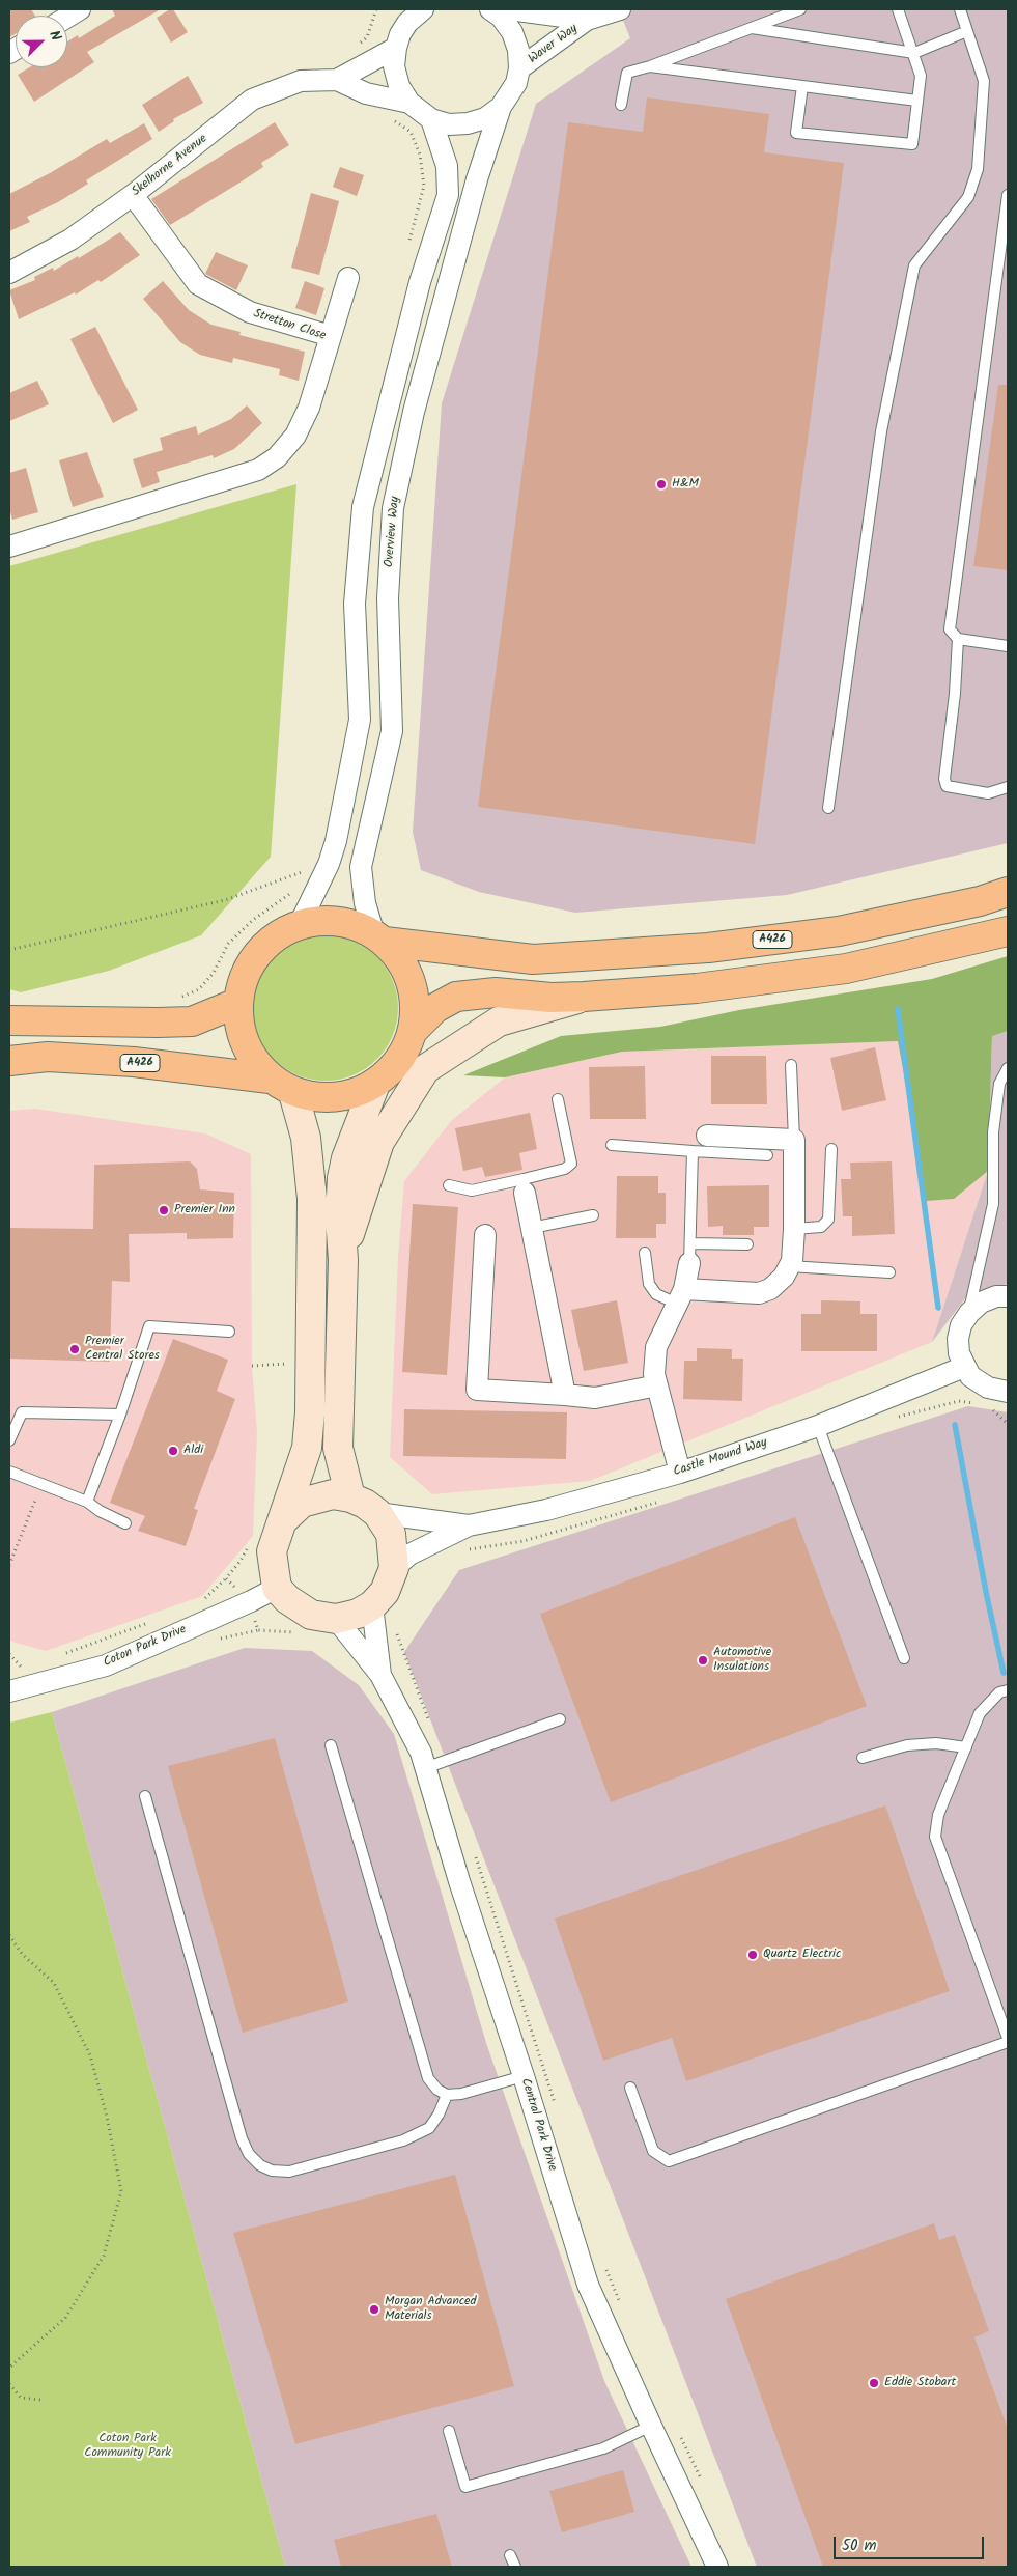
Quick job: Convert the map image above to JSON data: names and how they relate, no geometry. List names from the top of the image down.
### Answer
{
  "streets": {
    "highway": ["A426"],
    "street": [
      "Waver Way",
      "Skelhorne Avenue",
      "Stretton Close",
      "Overview Way",
      "Castle Mound Way",
      "Coton Park Drive",
      "Central Park Drive"
    ]
  },
  "crossings": [
    ["Waver Way", "Overview Way"],
    ["Skelhorne Avenue", "Stretton Close"],
    ["Overview Way", "A426"],
    ["Castle Mound Way", "Coton Park Drive"],
    ["Castle Mound Way", "Central Park Drive"],
    ["Coton Park Drive", "Central Park Drive"]
  ],
  "parks": ["Coton Park Community Park"],
  "places": [
    "H&M",
    "Premier Inn",
    "Premier Central Stores",
    "Aldi",
    "Automotive Insulations",
    "Quartz Electric",
    "Morgan Advanced Materials",
    "Eddie Stobart"
  ],
  "scale_bar": "50 m",
  "north": "top right"
}
